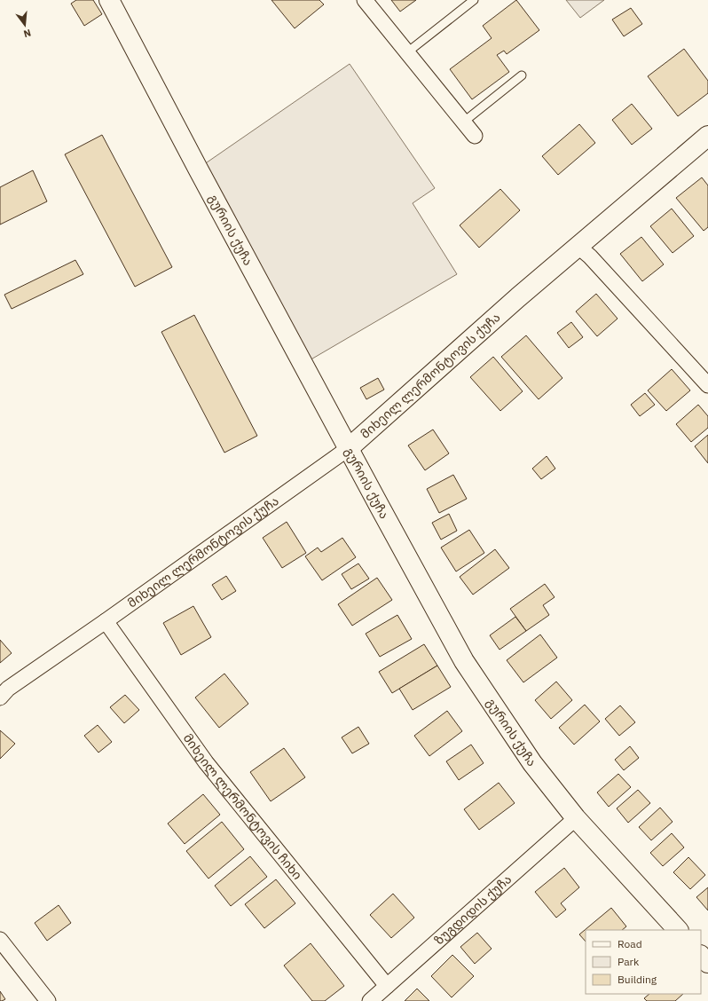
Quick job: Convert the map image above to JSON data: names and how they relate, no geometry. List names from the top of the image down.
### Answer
{
  "streets": {
    "main road": ["გურიის ქუჩა", "მიხეილ ლერმონტოვის ქუჩა"],
    "street": ["მიხეილ ლერმონტოვის ჩიხი", "ზუგდიდის ქუჩა"]
  },
  "crossings": [
    ["გურიის ქუჩა", "მიხეილ ლერმონტოვის ქუჩა"],
    ["გურიის ქუჩა", "ზუგდიდის ქუჩა"],
    ["მიხეილ ლერმონტოვის ქუჩა", "მიხეილ ლერმონტოვის ჩიხი"],
    ["მიხეილ ლერმონტოვის ჩიხი", "ზუგდიდის ქუჩა"]
  ],
  "legend": ["Road", "Park", "Building"],
  "north": "bottom"
}
